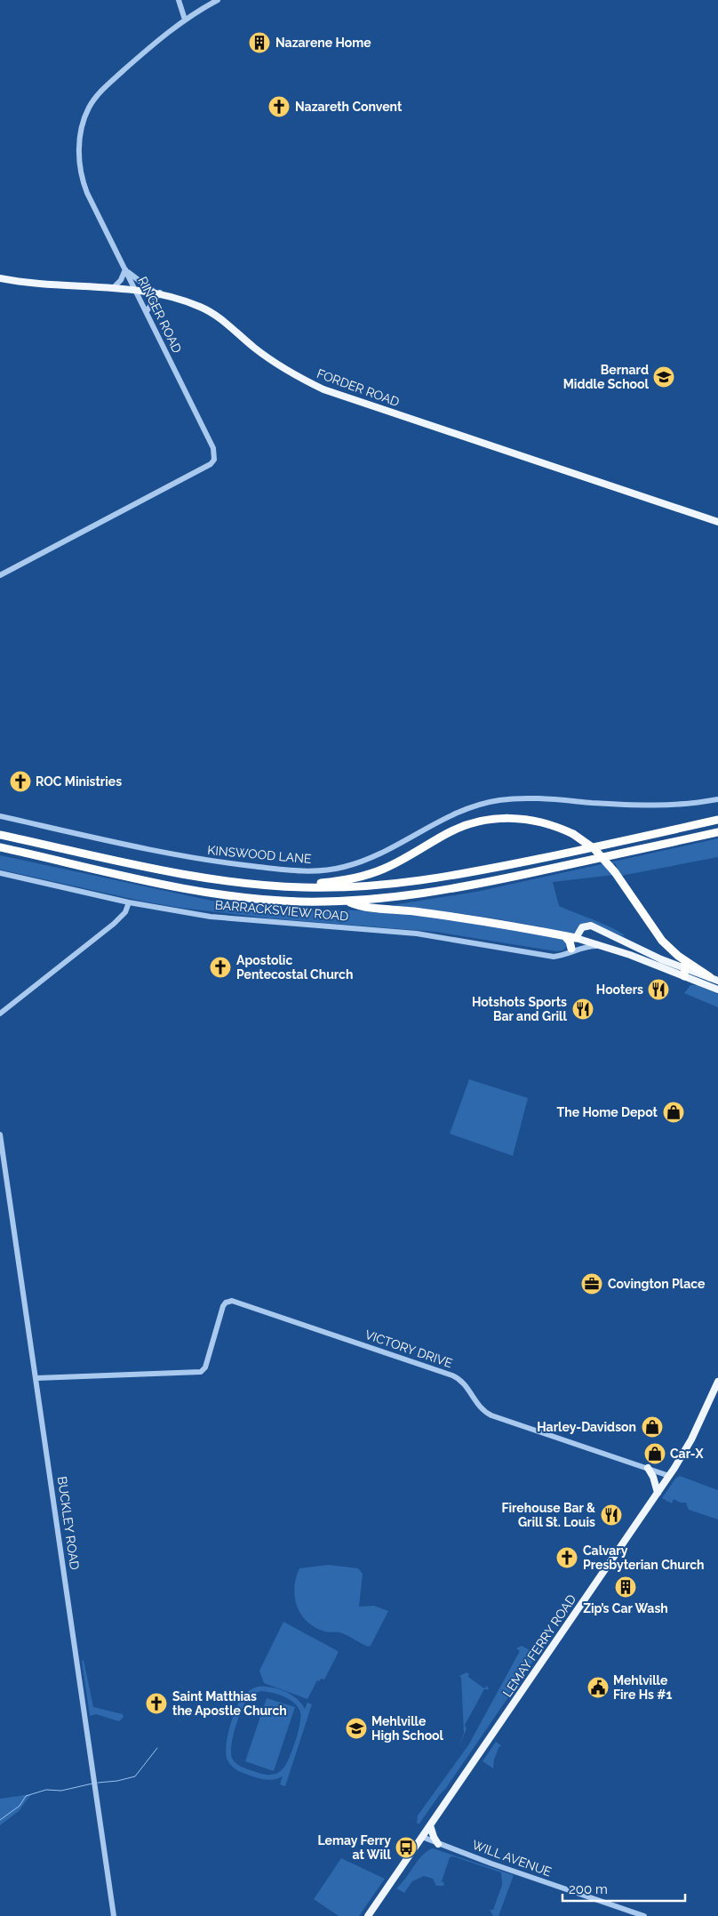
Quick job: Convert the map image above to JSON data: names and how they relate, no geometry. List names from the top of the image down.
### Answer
{
  "streets": {
    "main road": ["FORDER ROAD", "LEMAY FERRY ROAD"],
    "street": [
      "RINGER ROAD",
      "KINSWOOD LANE",
      "BARRACKSVIEW ROAD",
      "VICTORY DRIVE",
      "BUCKLEY ROAD",
      "WILL AVENUE"
    ]
  },
  "crossings": [
    ["RINGER ROAD", "FORDER ROAD"],
    ["VICTORY DRIVE", "BUCKLEY ROAD"],
    ["VICTORY DRIVE", "LEMAY FERRY ROAD"],
    ["LEMAY FERRY ROAD", "WILL AVENUE"]
  ],
  "places": {
    "building": ["Nazarene Home", "Zip’s Car Wash"],
    "church": [
      "Nazareth Convent",
      "ROC Ministries",
      "Apostolic Pentecostal Church",
      "Calvary Presbyterian Church",
      "Saint Matthias the Apostle Church"
    ],
    "school or university": ["Bernard Middle School", "Mehlville High School"],
    "restaurant": ["Hooters", "Hotshots Sports Bar and Grill", "Firehouse Bar & Grill St. Louis"],
    "shop": ["The Home Depot", "Harley-Davidson", "Car-X"],
    "office": ["Covington Place"],
    "public building": ["Mehlville Fire Hs #1"],
    "bus stop": ["Lemay Ferry at Will"]
  },
  "scale_bar": "200 m"
}
